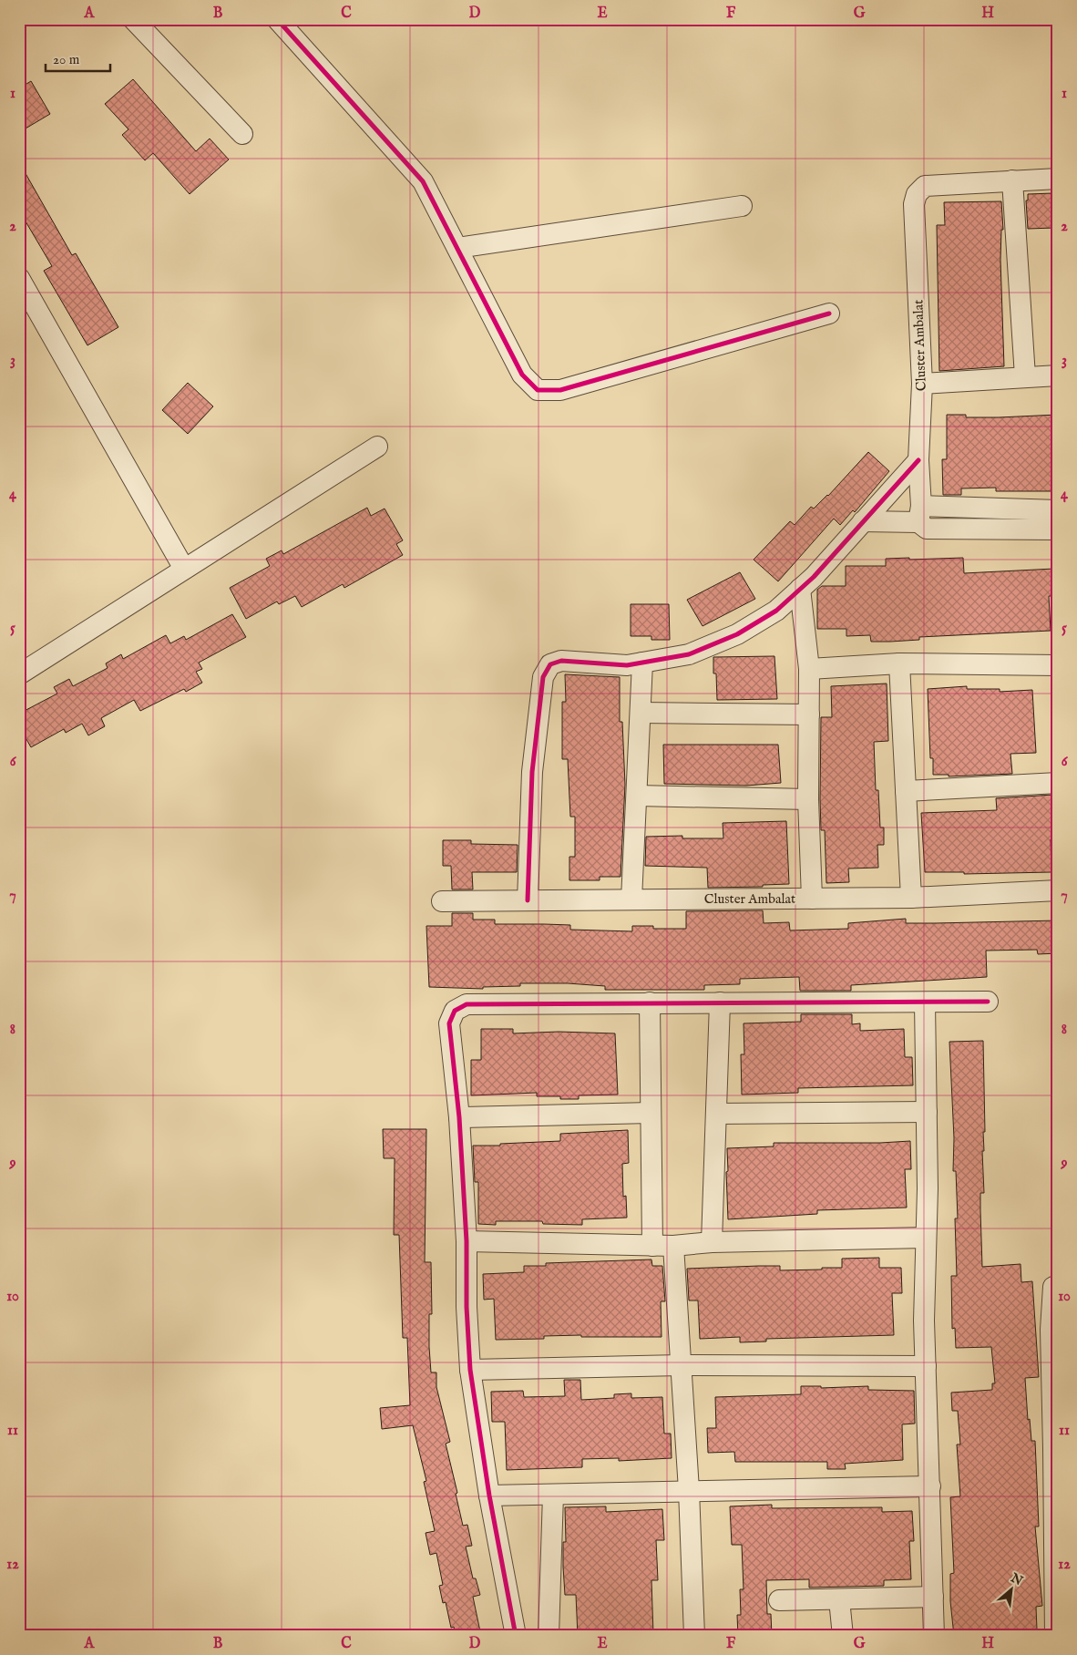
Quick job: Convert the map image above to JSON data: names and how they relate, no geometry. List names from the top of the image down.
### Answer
{
  "streets": {
    "street": ["Cluster Ambalat"]
  },
  "scale_bar": "20 m",
  "north": "top right",
  "grid": {
    "columns": [
      "A",
      "B",
      "C",
      "D",
      "E",
      "F",
      "G",
      "H"
    ],
    "rows": [
      "1",
      "2",
      "3",
      "4",
      "5",
      "6",
      "7",
      "8",
      "9",
      "10",
      "11",
      "12"
    ]
  }
}
